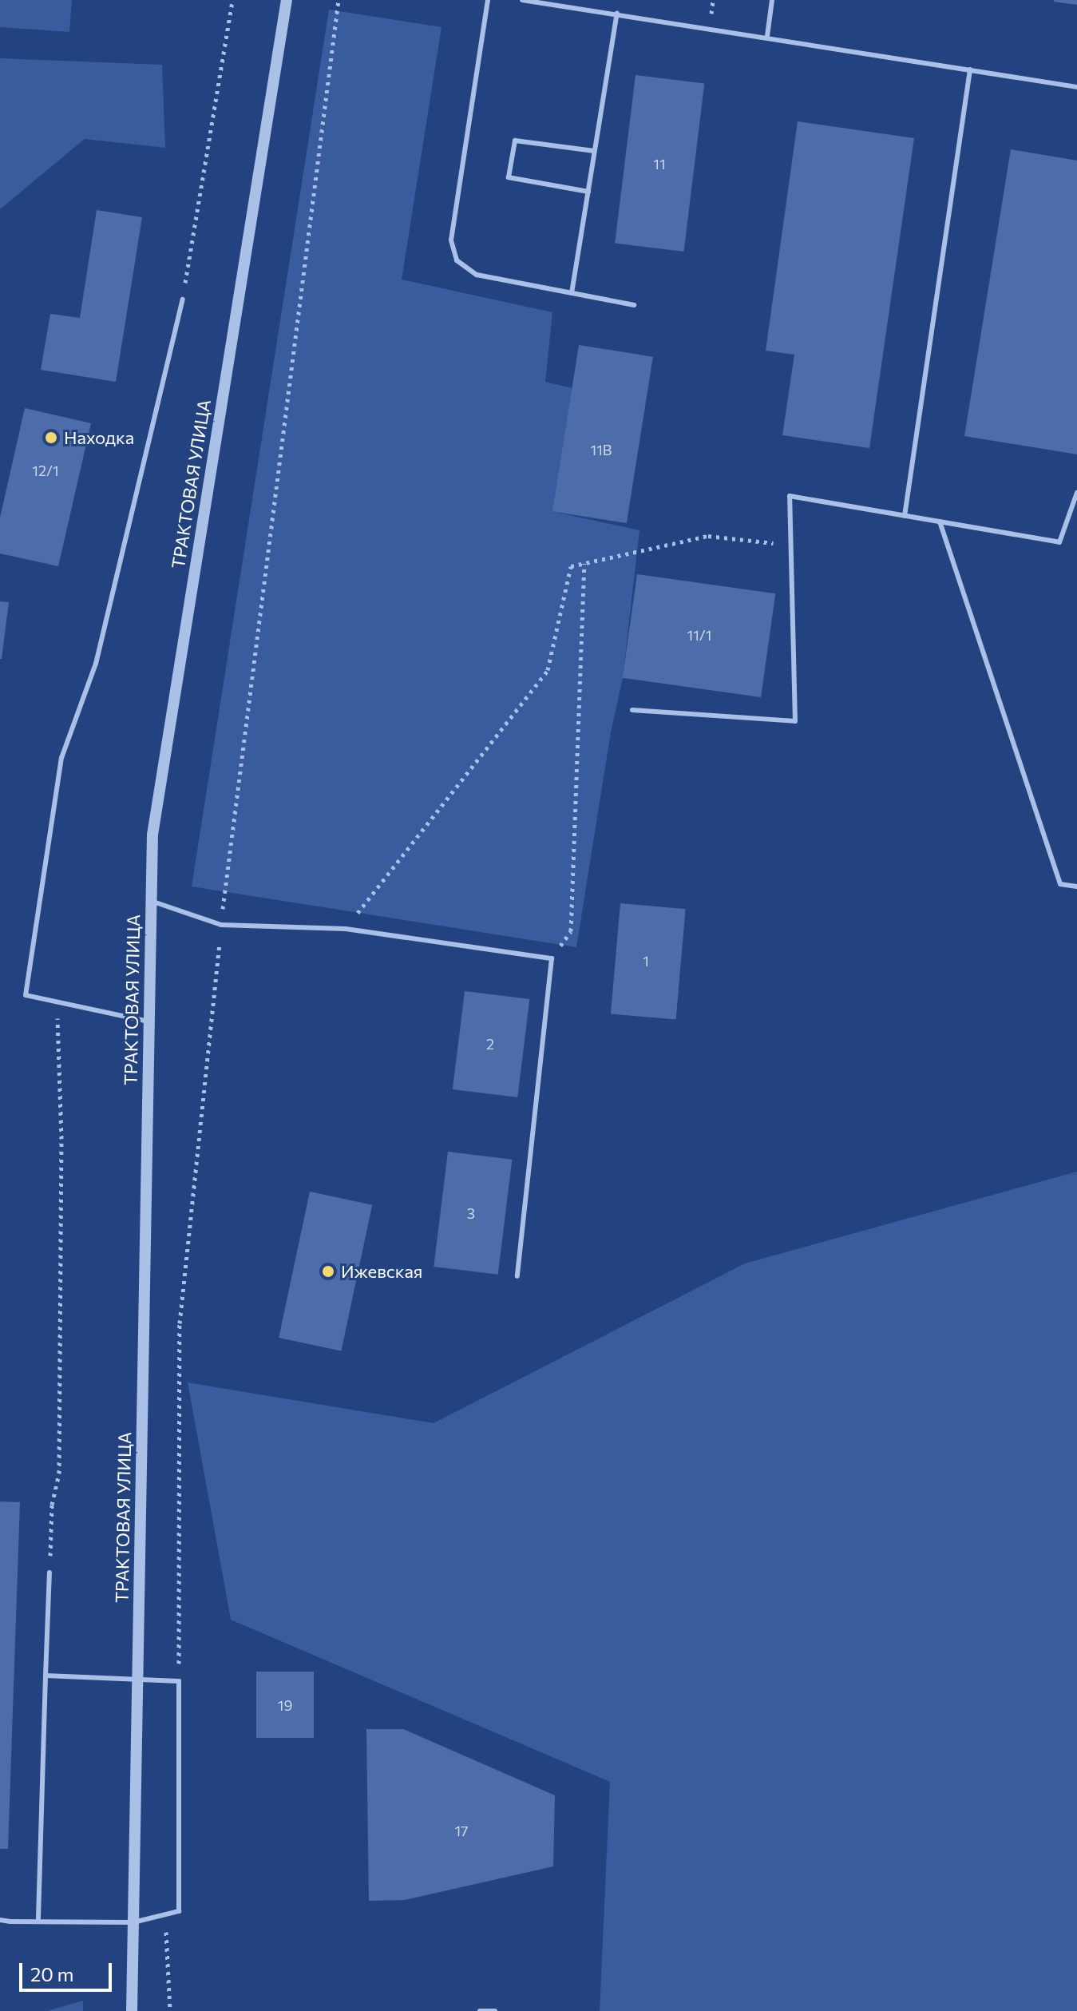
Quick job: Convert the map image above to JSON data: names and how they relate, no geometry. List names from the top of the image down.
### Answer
{
  "streets": {
    "street": ["ТРАКТОВАЯ УЛИЦА"]
  },
  "places": ["Находка", "Ижевская"],
  "house_numbers": [
    "11",
    "11В",
    "12/1",
    "11/1",
    "1",
    "2",
    "3",
    "19",
    "17"
  ],
  "scale_bar": "20 m"
}
